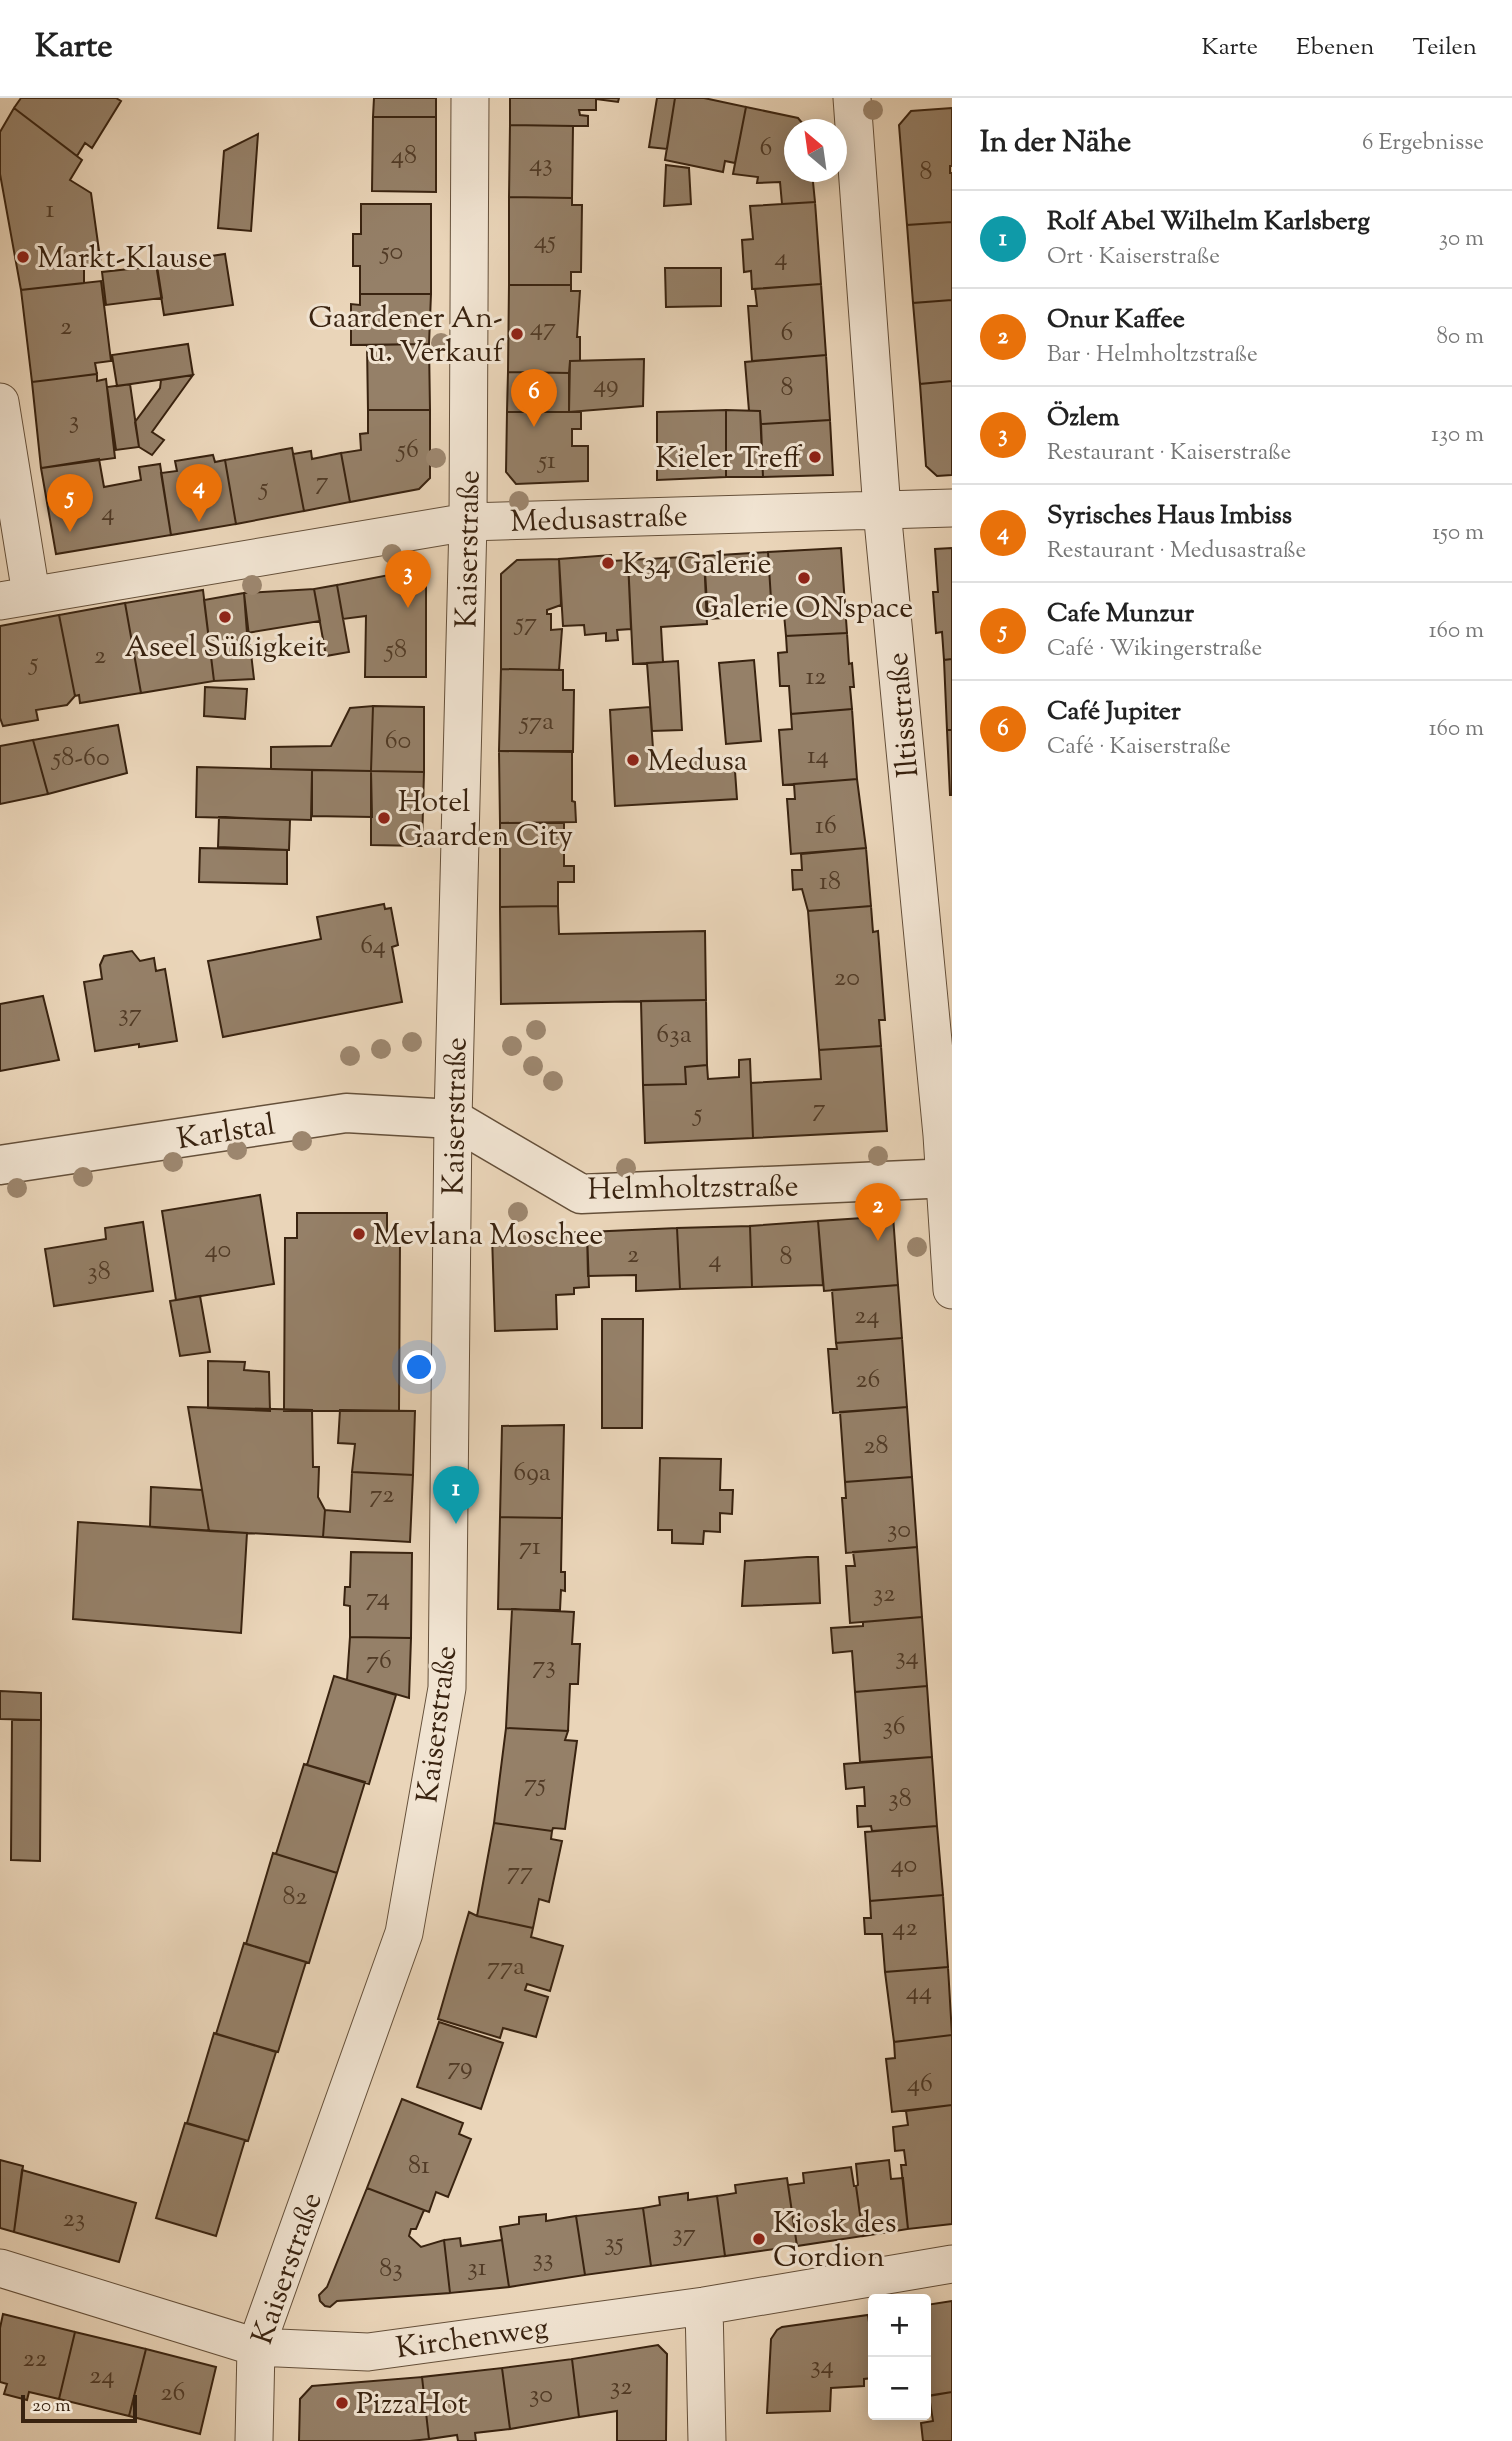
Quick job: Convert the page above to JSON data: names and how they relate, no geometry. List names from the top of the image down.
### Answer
{
  "streets": {
    "street": [
      "Medusastraße",
      "Kaiserstraße",
      "Iltisstraße",
      "Karlstal",
      "Helmholtzstraße",
      "Kirchenweg"
    ]
  },
  "crossings": [
    ["Medusastraße", "Kaiserstraße"],
    ["Medusastraße", "Iltisstraße"],
    ["Kaiserstraße", "Karlstal"],
    ["Kaiserstraße", "Helmholtzstraße"],
    ["Kaiserstraße", "Kirchenweg"],
    ["Iltisstraße", "Helmholtzstraße"],
    ["Karlstal", "Helmholtzstraße"]
  ],
  "places": [
    "Markt-Klause",
    "Gaardener An- u. Verkauf",
    "Kieler Treff",
    "K34 Galerie",
    "Galerie ONspace",
    "Aseel Süßigkeit",
    "Medusa",
    "Hotel Gaarden City",
    "Mevlana Moschee",
    "Kiosk des Gordion",
    "PizzaHot"
  ],
  "house_numbers": [
    "6",
    "48",
    "43",
    "8",
    "1",
    "45",
    "50",
    "4",
    "2",
    "47",
    "6",
    "49",
    "8",
    "3",
    "56",
    "51",
    "7",
    "5",
    "4",
    "57",
    "58",
    "2",
    "5",
    "12",
    "57a",
    "60",
    "14",
    "58-60",
    "16",
    "18",
    "64",
    "20",
    "37",
    "63a",
    "7",
    "5",
    "40",
    "2",
    "8",
    "4",
    "38",
    "24",
    "26",
    "28",
    "69a",
    "72",
    "30",
    "71",
    "32",
    "74",
    "34",
    "76",
    "73",
    "36",
    "75",
    "38",
    "40",
    "77",
    "82",
    "42",
    "77a",
    "44",
    "79",
    "46",
    "81",
    "23",
    "37",
    "35",
    "33",
    "31",
    "83",
    "22",
    "34",
    "24",
    "32",
    "26",
    "30"
  ],
  "scale_bar": "20 m",
  "north": "top left",
  "page": {
    "header": "Karte",
    "nav": ["Karte", "Ebenen", "Teilen"],
    "heading": ["In der Nähe", "6 Ergebnisse"],
    "list": [
      {
        "mark": "1",
        "name": "Rolf Abel Wilhelm Karlsberg",
        "note": "Ort · Kaiserstraße",
        "value": "30 m"
      },
      {
        "mark": "2",
        "name": "Onur Kaffee",
        "note": "Bar · Helmholtzstraße",
        "value": "80 m"
      },
      {
        "mark": "3",
        "name": "Özlem",
        "note": "Restaurant · Kaiserstraße",
        "value": "130 m"
      },
      {
        "mark": "4",
        "name": "Syrisches Haus Imbiss",
        "note": "Restaurant · Medusastraße",
        "value": "150 m"
      },
      {
        "mark": "5",
        "name": "Cafe Munzur",
        "note": "Café · Wikingerstraße",
        "value": "160 m"
      },
      {
        "mark": "6",
        "name": "Café Jupiter",
        "note": "Café · Kaiserstraße",
        "value": "160 m"
      }
    ],
    "pins": [
      "6",
      "4",
      "5",
      "3",
      "2",
      "1"
    ],
    "map_buttons": ["+", "−"],
    "scale": "20 m"
  }
}
